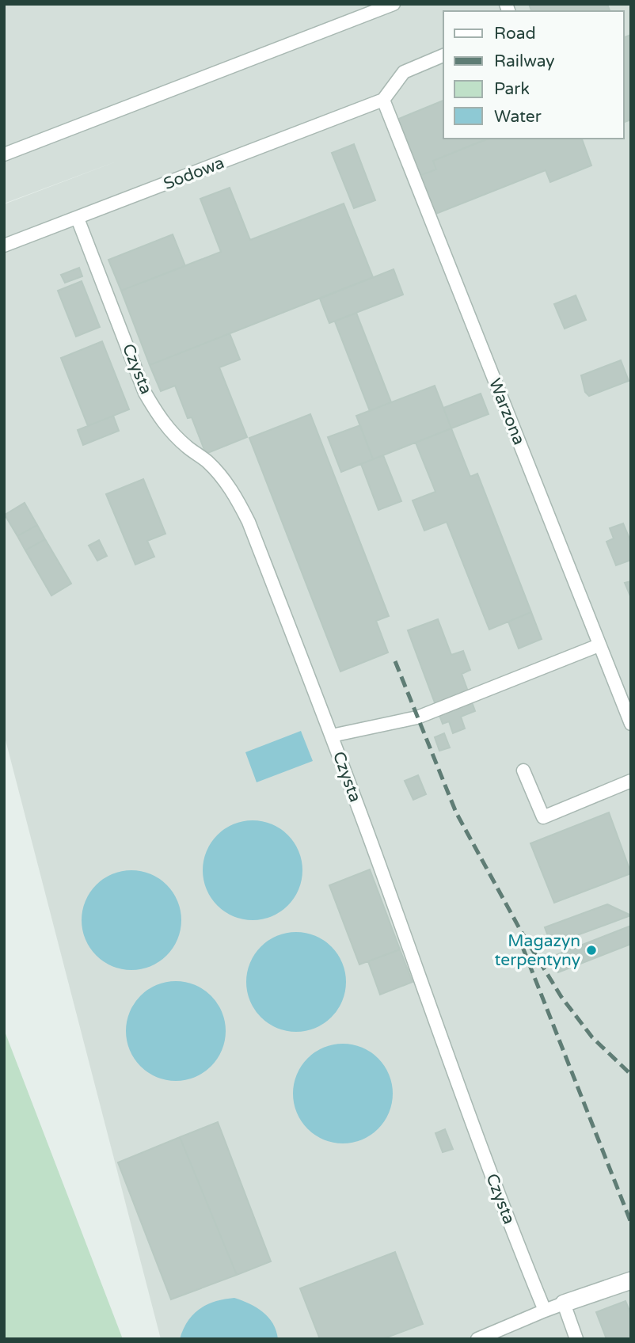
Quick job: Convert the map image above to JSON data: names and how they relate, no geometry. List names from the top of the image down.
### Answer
{
  "streets": {
    "lane": ["Sodowa", "Czysta", "Warzona"]
  },
  "crossings": [
    ["Sodowa", "Czysta"],
    ["Sodowa", "Warzona"]
  ],
  "places": ["Magazyn terpentyny"],
  "legend": [
    "Road",
    "Railway",
    "Park",
    "Water"
  ]
}
